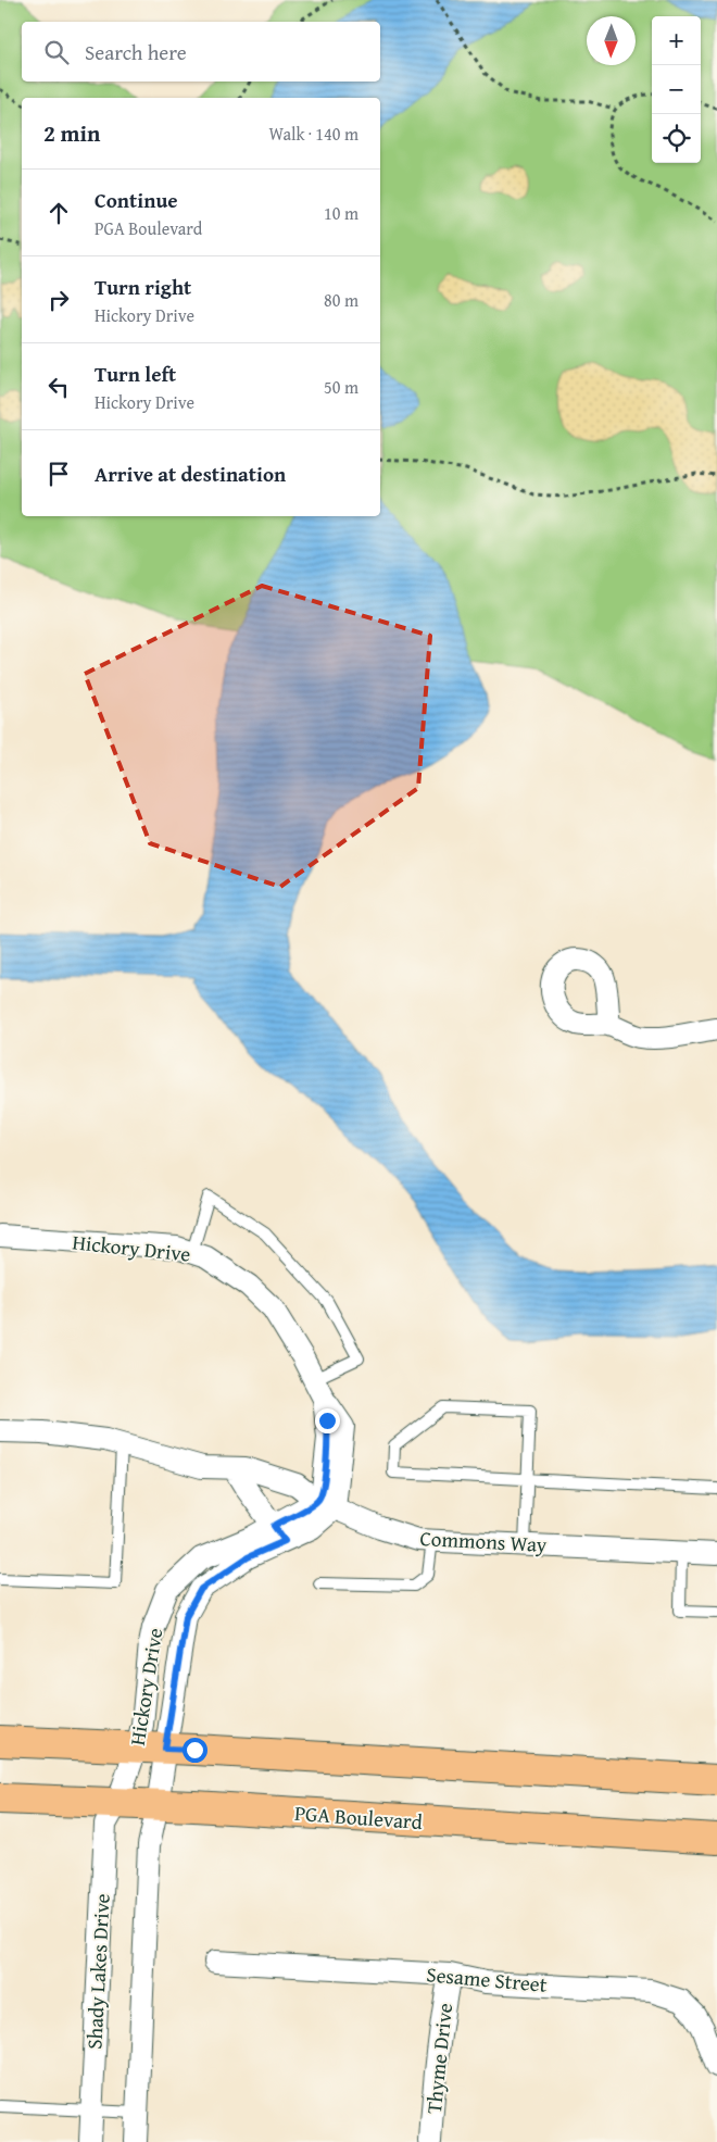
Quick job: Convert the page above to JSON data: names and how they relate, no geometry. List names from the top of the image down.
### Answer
{
  "streets": {
    "main road": ["PGA Boulevard"],
    "street": [
      "Hickory Drive",
      "Commons Way",
      "Shady Lakes Drive",
      "Sesame Street",
      "Thyme Drive"
    ]
  },
  "crossings": [
    ["Hickory Drive", "Commons Way"],
    ["Hickory Drive", "PGA Boulevard"],
    ["Hickory Drive", "Shady Lakes Drive"],
    ["PGA Boulevard", "Shady Lakes Drive"],
    ["Sesame Street", "Thyme Drive"]
  ],
  "north": "bottom",
  "page": {
    "map_buttons": ["+", "−"],
    "search": "Search here",
    "heading": ["2 min", "Walk · 140 m"],
    "list": [
      ["Continue", "PGA Boulevard", "10 m"],
      ["Turn right", "Hickory Drive", "80 m"],
      ["Turn left", "Hickory Drive", "50 m"],
      "Arrive at destination"
    ]
  }
}
